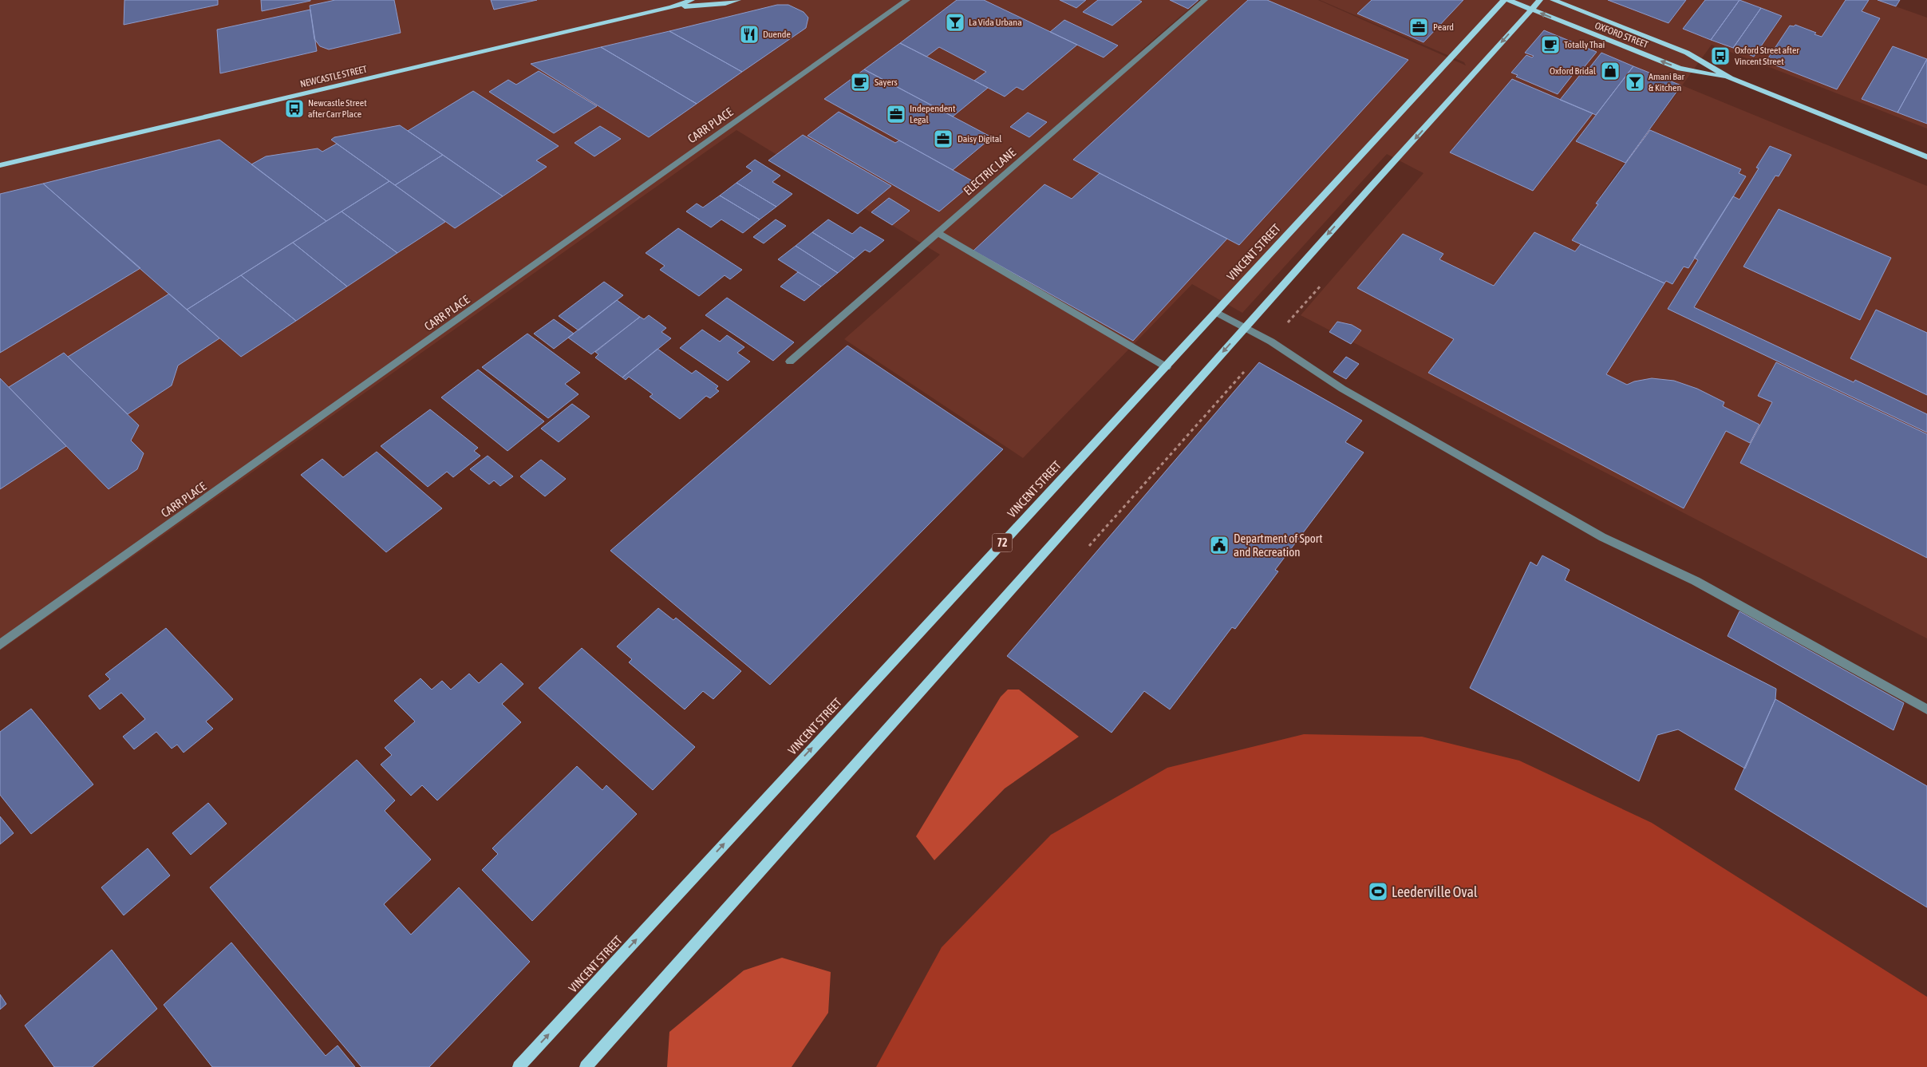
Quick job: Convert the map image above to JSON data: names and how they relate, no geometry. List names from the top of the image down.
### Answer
{
  "streets": {
    "main road": [
      "OXFORD STREET",
      "NEWCASTLE STREET",
      "VINCENT STREET",
      "72"
    ],
    "street": ["CARR PLACE", "ELECTRIC LANE"]
  },
  "places": {
    "bar": ["La Vida Urbana", "Amani Bar & Kitchen"],
    "office": ["Peard", "Independent Legal", "Daisy Digital"],
    "restaurant": ["Duende"],
    "cafe": ["Totally Thai", "Sayers"],
    "bus stop": ["Oxford Street after Vincent Street", "Newcastle Street after Carr Place"],
    "shop": ["Oxford Bridal"],
    "public building": ["Department of Sport and Recreation"],
    "sports": ["Leederville Oval"]
  }
}
